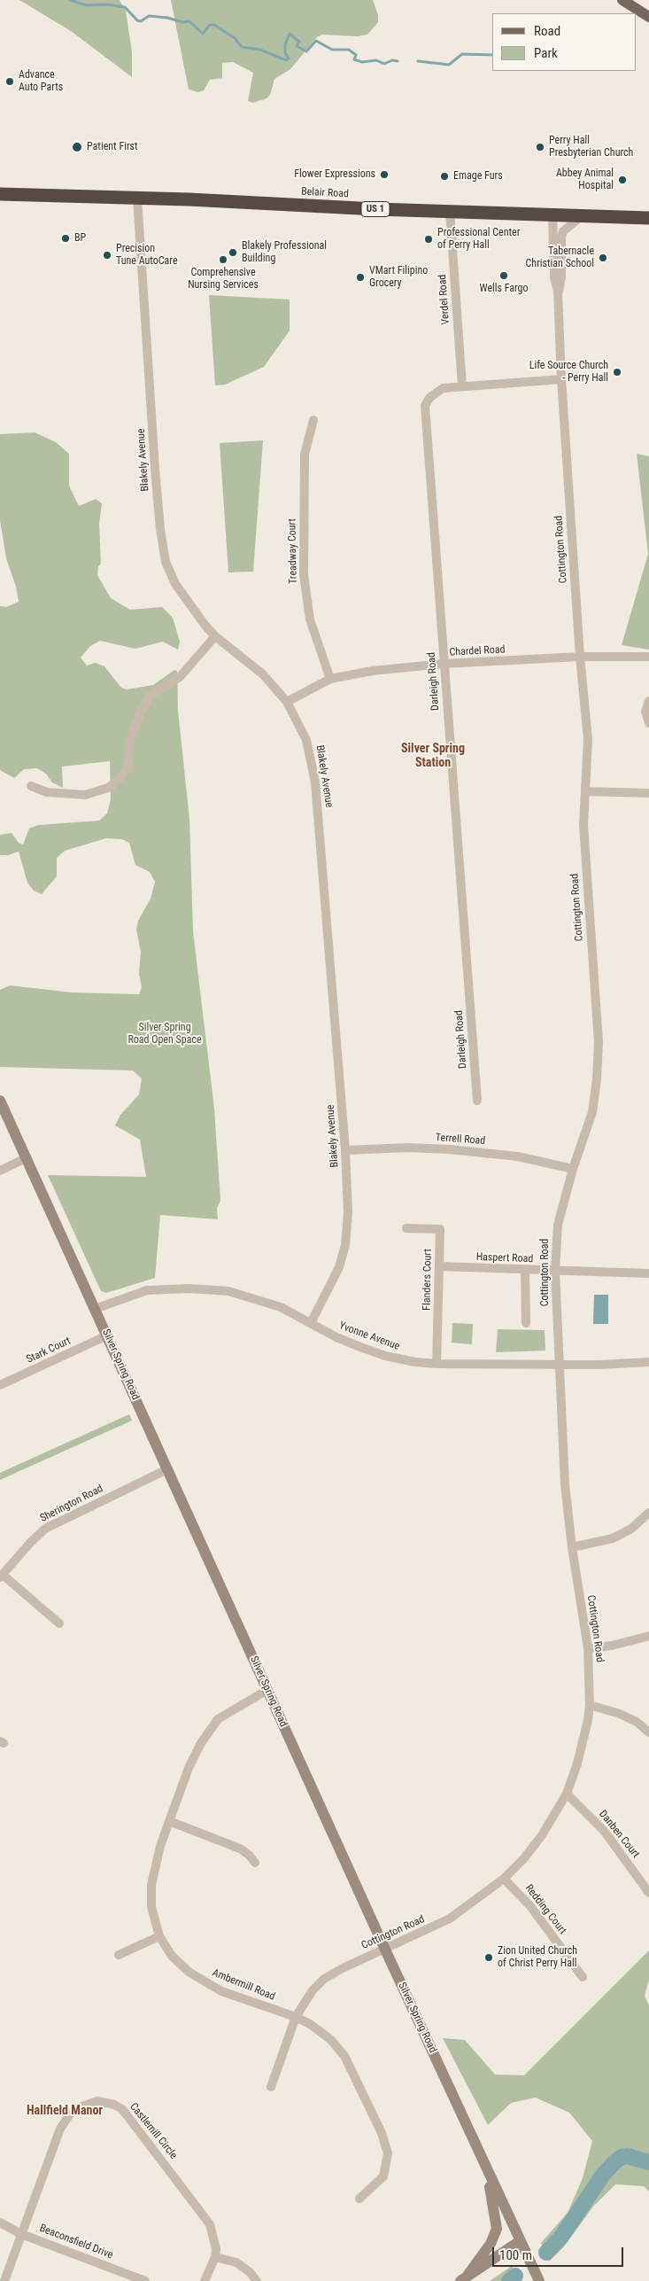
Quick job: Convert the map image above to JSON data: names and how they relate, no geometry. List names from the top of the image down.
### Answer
{
  "streets": {
    "highway": ["Belair Road", "US 1"],
    "main road": ["Silver Spring Road"],
    "street": [
      "Verdel Road",
      "Blakely Avenue",
      "Cottington Road",
      "Treadway Court",
      "Chardel Road",
      "Darleigh Road",
      "Terrell Road",
      "Haspert Road",
      "Flanders Court",
      "Yvonne Avenue",
      "Stark Court",
      "Sherington Road",
      "Danben Court",
      "Redding Court",
      "Ambermill Road",
      "Castlemill Circle",
      "Beaconsfield Drive"
    ]
  },
  "crossings": [
    ["Belair Road", "Verdel Road"],
    ["Belair Road", "Blakely Avenue"],
    ["Belair Road", "Cottington Road"],
    ["Verdel Road", "Darleigh Road"],
    ["Blakely Avenue", "Chardel Road"],
    ["Blakely Avenue", "Terrell Road"],
    ["Blakely Avenue", "Yvonne Avenue"],
    ["Cottington Road", "Chardel Road"],
    ["Cottington Road", "Darleigh Road"],
    ["Cottington Road", "Terrell Road"],
    ["Cottington Road", "Haspert Road"],
    ["Cottington Road", "Yvonne Avenue"],
    ["Cottington Road", "Silver Spring Road"],
    ["Cottington Road", "Danben Court"],
    ["Cottington Road", "Redding Court"],
    ["Cottington Road", "Ambermill Road"],
    ["Treadway Court", "Chardel Road"],
    ["Chardel Road", "Darleigh Road"],
    ["Haspert Road", "Flanders Court"],
    ["Flanders Court", "Yvonne Avenue"],
    ["Yvonne Avenue", "Silver Spring Road"],
    ["Stark Court", "Silver Spring Road"],
    ["Silver Spring Road", "Sherington Road"],
    ["Silver Spring Road", "Ambermill Road"],
    ["Castlemill Circle", "Beaconsfield Drive"]
  ],
  "districts": ["Silver Spring Station", "Hallfield Manor"],
  "parks": ["Silver Spring Road Open Space"],
  "places": [
    "Advance Auto Parts",
    "Patient First",
    "Perry Hall Presbyterian Church",
    "Flower Expressions",
    "Emage Furs",
    "Abbey Animal Hospital",
    "BP",
    "Professional Center of Perry Hall",
    "Blakely Professional Building",
    "Precision Tune AutoCare",
    "Tabernacle Christian School",
    "Comprehensive Nursing Services",
    "Wells Fargo",
    "VMart Filipino Grocery",
    "Life Source Church - Perry Hall",
    "Zion United Church of Christ Perry Hall"
  ],
  "legend": ["Road", "Park"],
  "scale_bar": "100 m"
}
